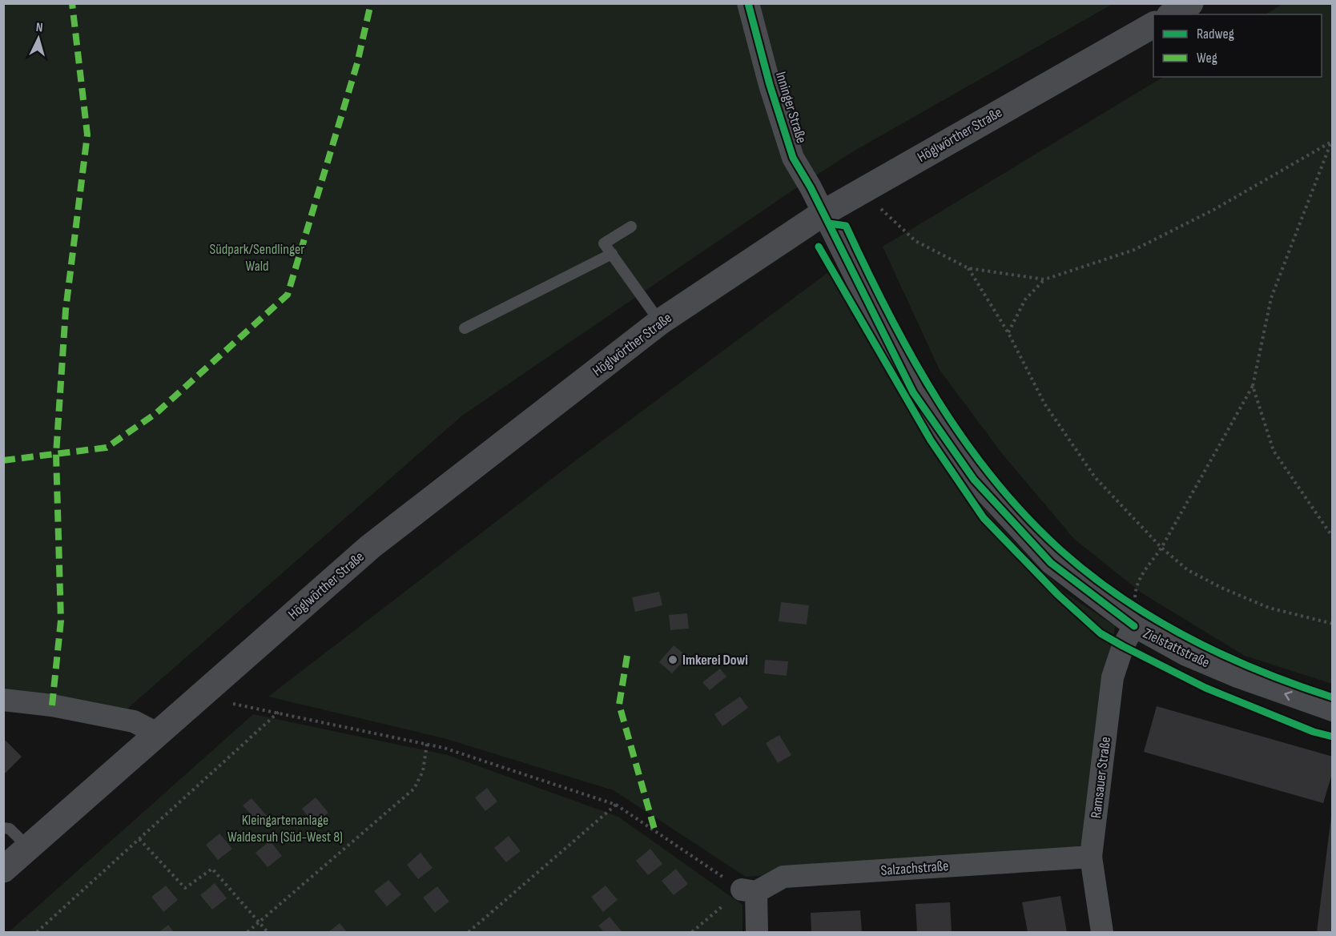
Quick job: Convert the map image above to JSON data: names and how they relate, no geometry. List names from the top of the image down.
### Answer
{
  "streets": {
    "street": [
      "Inninger Straße",
      "Höglwörther Straße",
      "Zielstattstraße",
      "Ramsauer Straße",
      "Salzachstraße"
    ]
  },
  "crossings": [
    ["Inninger Straße", "Höglwörther Straße"],
    ["Inninger Straße", "Zielstattstraße"],
    ["Höglwörther Straße", "Zielstattstraße"],
    ["Zielstattstraße", "Ramsauer Straße"],
    ["Ramsauer Straße", "Salzachstraße"]
  ],
  "parks": ["Südpark/Sendlinger Wald", "Kleingartenanlage Waldesruh (Süd-West 8)"],
  "places": ["Imkerei Dowi"],
  "legend": ["Radweg", "Weg"],
  "north": "top"
}
